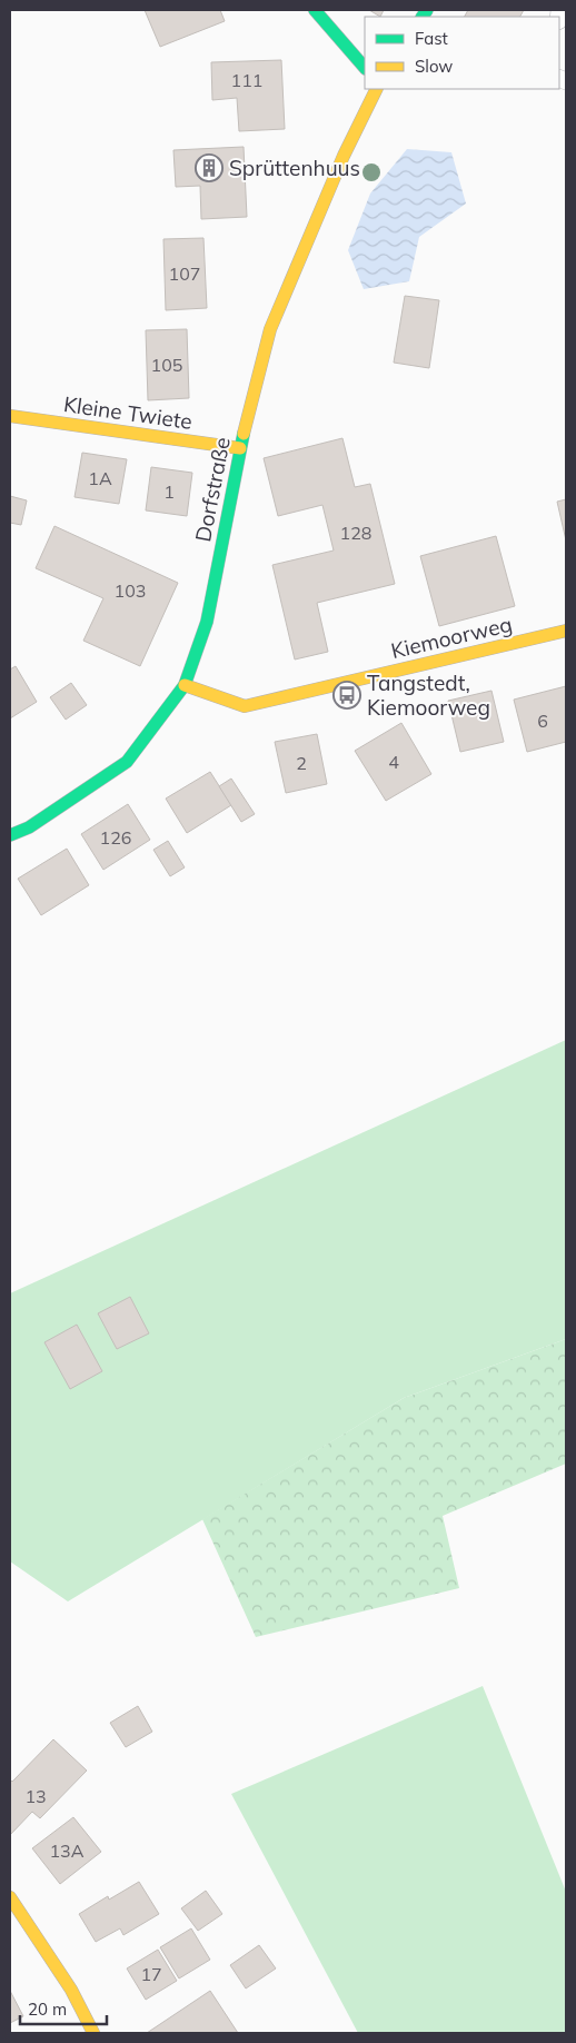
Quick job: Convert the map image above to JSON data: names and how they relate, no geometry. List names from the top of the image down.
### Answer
{
  "streets": {
    "main road": ["Kleine Twiete", "Dorfstraße", "Kiemoorweg"]
  },
  "crossings": [
    ["Kleine Twiete", "Dorfstraße"],
    ["Dorfstraße", "Kiemoorweg"]
  ],
  "places": {
    "building": ["Sprüttenhuus"],
    "bus stop": ["Tangstedt, Kiemoorweg"]
  },
  "house_numbers": [
    "111",
    "107",
    "105",
    "1A",
    "1",
    "128",
    "103",
    "6",
    "4",
    "2",
    "126",
    "13",
    "13A",
    "17"
  ],
  "legend": ["Fast", "Slow"],
  "scale_bar": "20 m"
}
